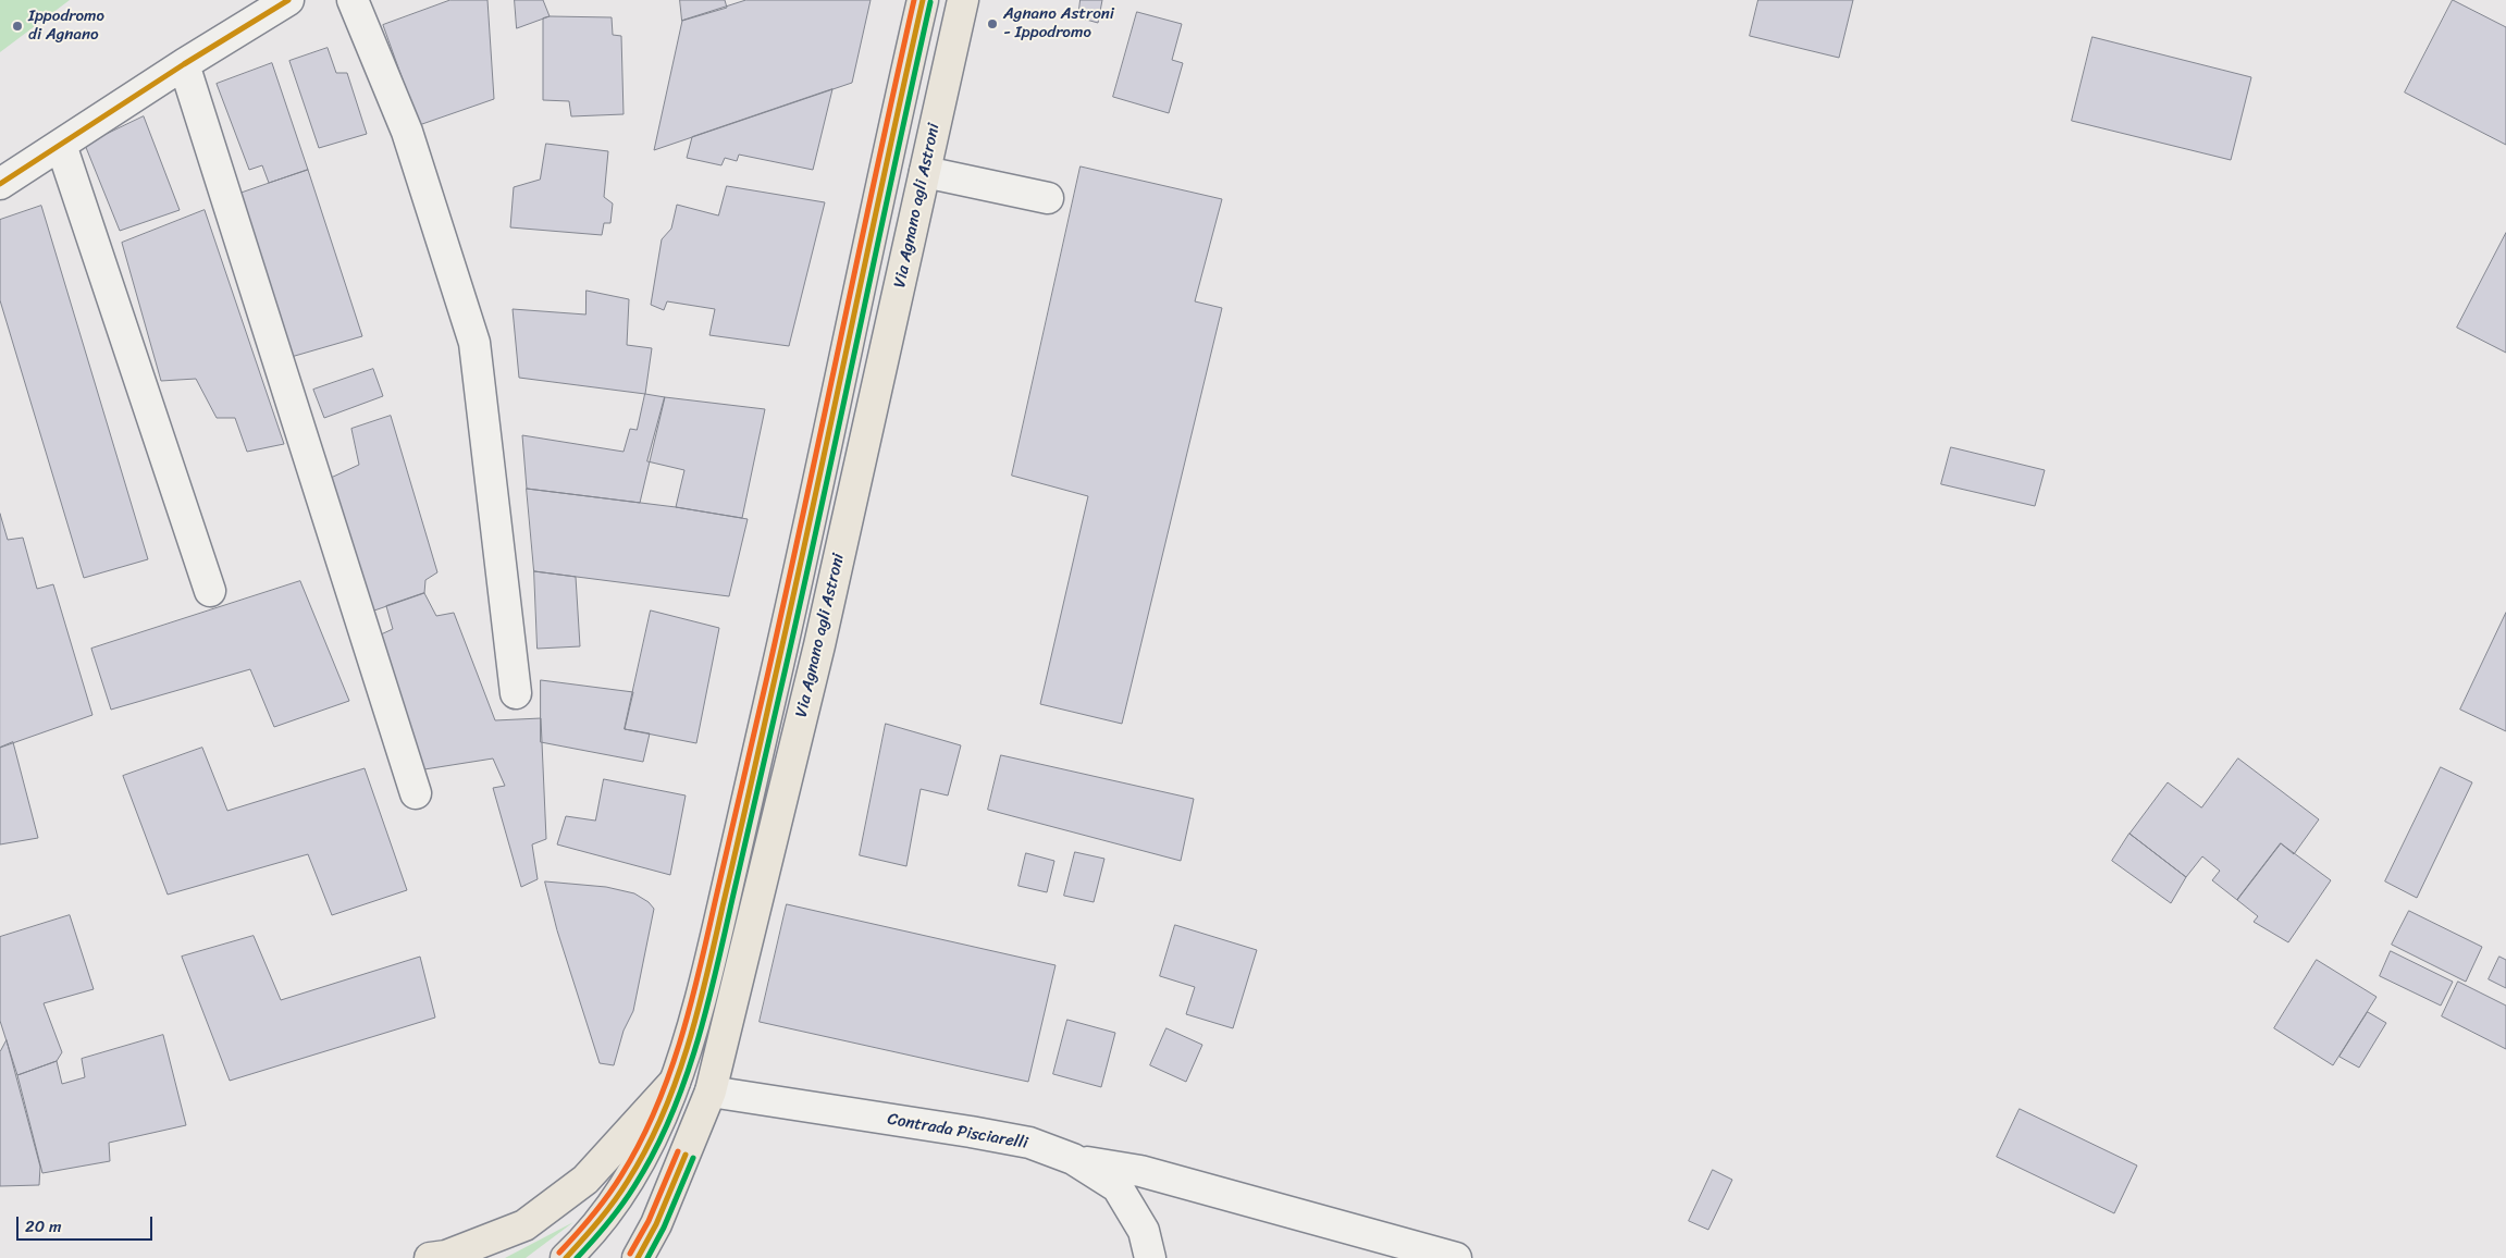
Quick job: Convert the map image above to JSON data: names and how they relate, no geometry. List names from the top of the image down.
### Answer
{
  "streets": {
    "main road": ["Via Agnano agli Astroni"],
    "street": ["Contrada Pisciarelli"]
  },
  "crossings": [
    ["Via Agnano agli Astroni", "Contrada Pisciarelli"]
  ],
  "places": ["Agnano Astroni - Ippodromo", "Ippodromo di Agnano"],
  "scale_bar": "20 m"
}
